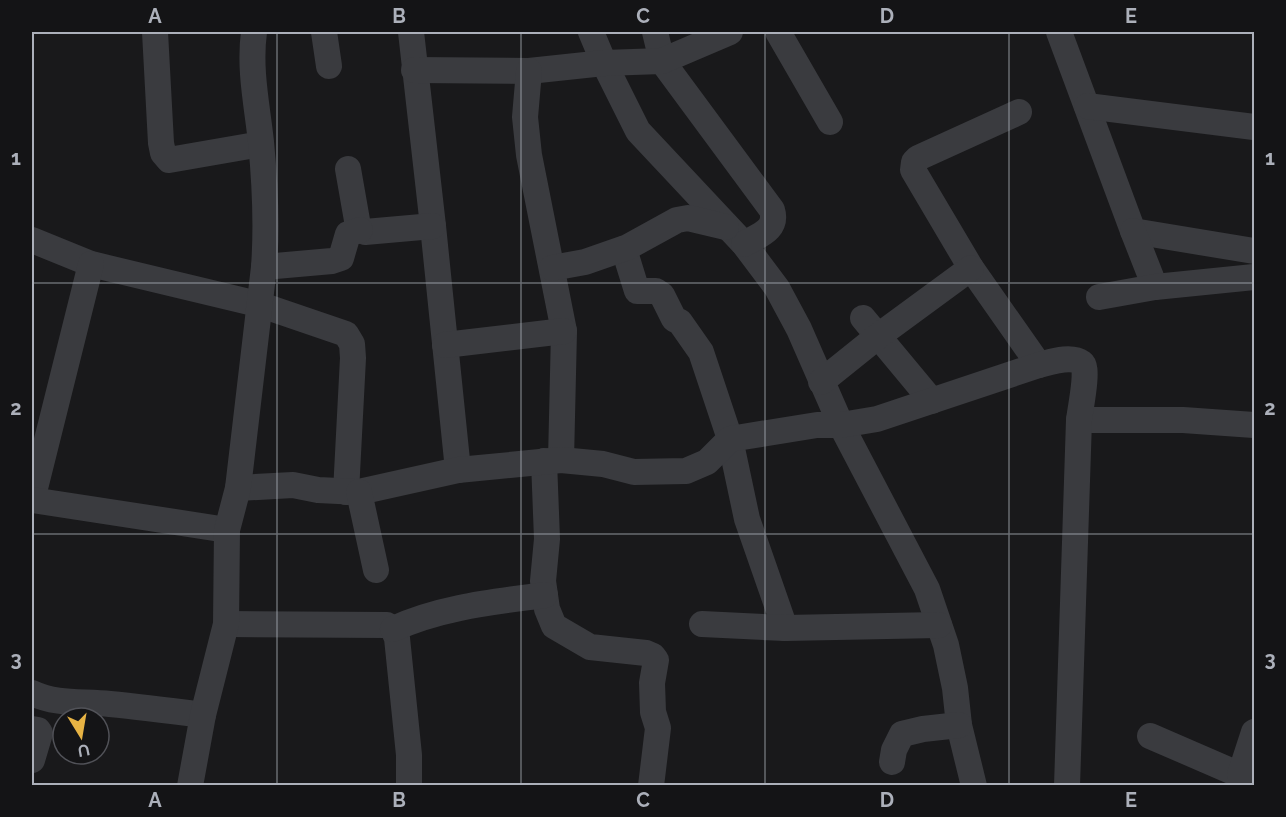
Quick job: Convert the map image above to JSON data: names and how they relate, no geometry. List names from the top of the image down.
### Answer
{
  "north": "bottom",
  "grid": {
    "columns": [
      "A",
      "B",
      "C",
      "D",
      "E"
    ],
    "rows": ["1", "2", "3"]
  }
}
